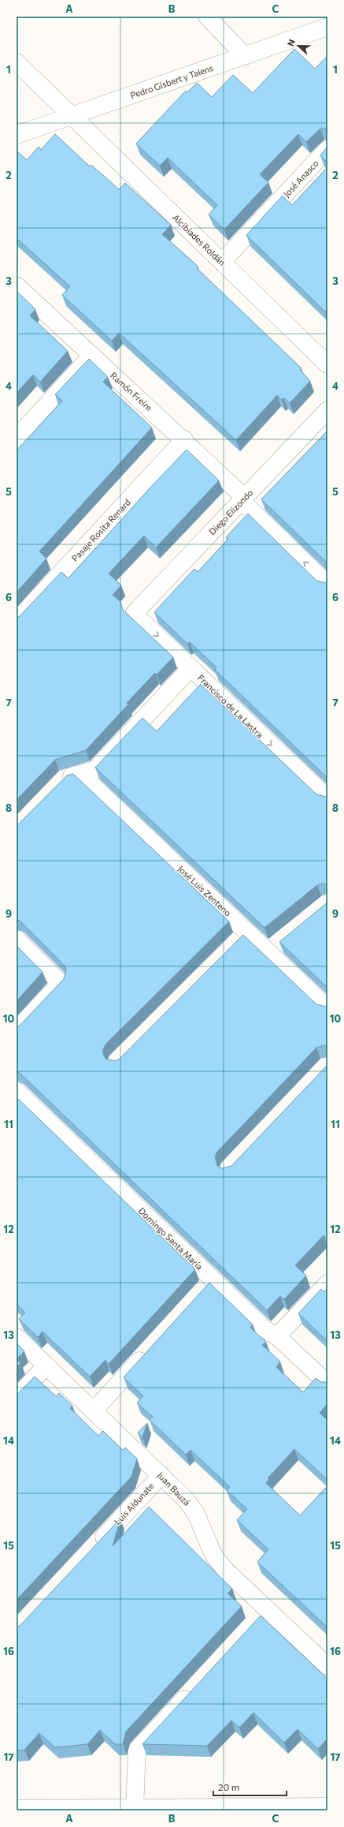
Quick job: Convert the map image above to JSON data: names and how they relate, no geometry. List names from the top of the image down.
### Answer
{
  "streets": {
    "street": [
      "Pedro Gisbert y Talens",
      "José Anasco",
      "Alcibíades Roldán",
      "Ramón Freire",
      "Diego Elizondo",
      "Pasaje Rosita Renard",
      "Francisco de La Lastra",
      "José Luis Zenteno",
      "Domingo Santa María",
      "Juan Bauzá",
      "Luis Aldunate"
    ]
  },
  "crossings": [
    ["Pedro Gisbert y Talens", "Alcibíades Roldán"],
    ["José Anasco", "Alcibíades Roldán"],
    ["Ramón Freire", "Diego Elizondo"],
    ["Ramón Freire", "Pasaje Rosita Renard"],
    ["Diego Elizondo", "Francisco de La Lastra"],
    ["Juan Bauzá", "Luis Aldunate"]
  ],
  "one_way": ["Francisco de La Lastra"],
  "scale_bar": "20 m",
  "north": "left",
  "grid": {
    "columns": ["A", "B", "C"],
    "rows": [
      "1",
      "2",
      "3",
      "4",
      "5",
      "6",
      "7",
      "8",
      "9",
      "10",
      "11",
      "12",
      "13",
      "14",
      "15",
      "16",
      "17"
    ]
  }
}
